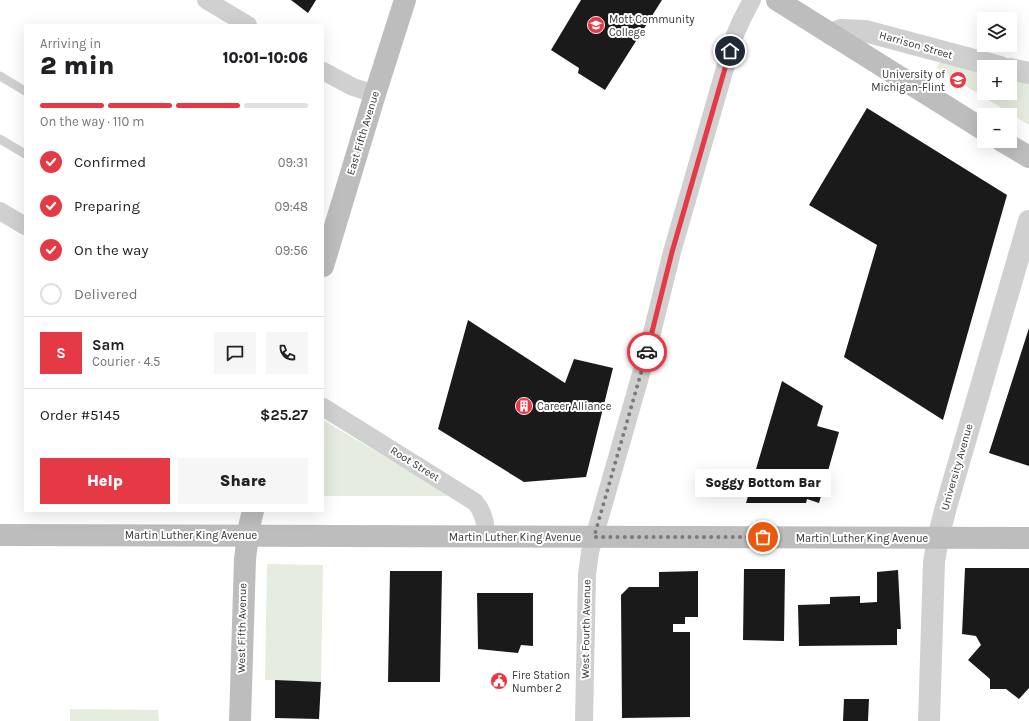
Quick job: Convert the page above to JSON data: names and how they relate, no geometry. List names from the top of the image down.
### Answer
{
  "streets": {
    "main road": ["East Fifth Avenue", "Martin Luther King Avenue", "West Fifth Avenue"],
    "street": [
      "Harrison Street",
      "Root Street",
      "University Avenue",
      "West Fourth Avenue"
    ]
  },
  "crossings": [
    ["Root Street", "Martin Luther King Avenue"],
    ["University Avenue", "Martin Luther King Avenue"],
    ["Martin Luther King Avenue", "West Fifth Avenue"],
    ["Martin Luther King Avenue", "West Fourth Avenue"]
  ],
  "places": {
    "school or university": ["Mott Community College", "University of Michigan-Flint"],
    "building": ["Career Alliance"],
    "other": ["Soggy Bottom Bar"],
    "public building": ["Fire Station Number 2"]
  },
  "page": {
    "map_buttons": ["+", "−"],
    "heading": ["2 min", "Arriving in", "10:01–10:06"],
    "panel": [
      "Sam",
      "Courier · 4.5",
      "Order #5145",
      "$25.27"
    ],
    "bar": "On the way · 110 m",
    "list": [
      ["Confirmed", "09:31"],
      ["Preparing", "09:48"],
      ["On the way", "09:56"],
      "Delivered"
    ],
    "round": "S",
    "buttons": ["Help", "Share"],
    "bubble": "Soggy Bottom Bar"
  }
}
